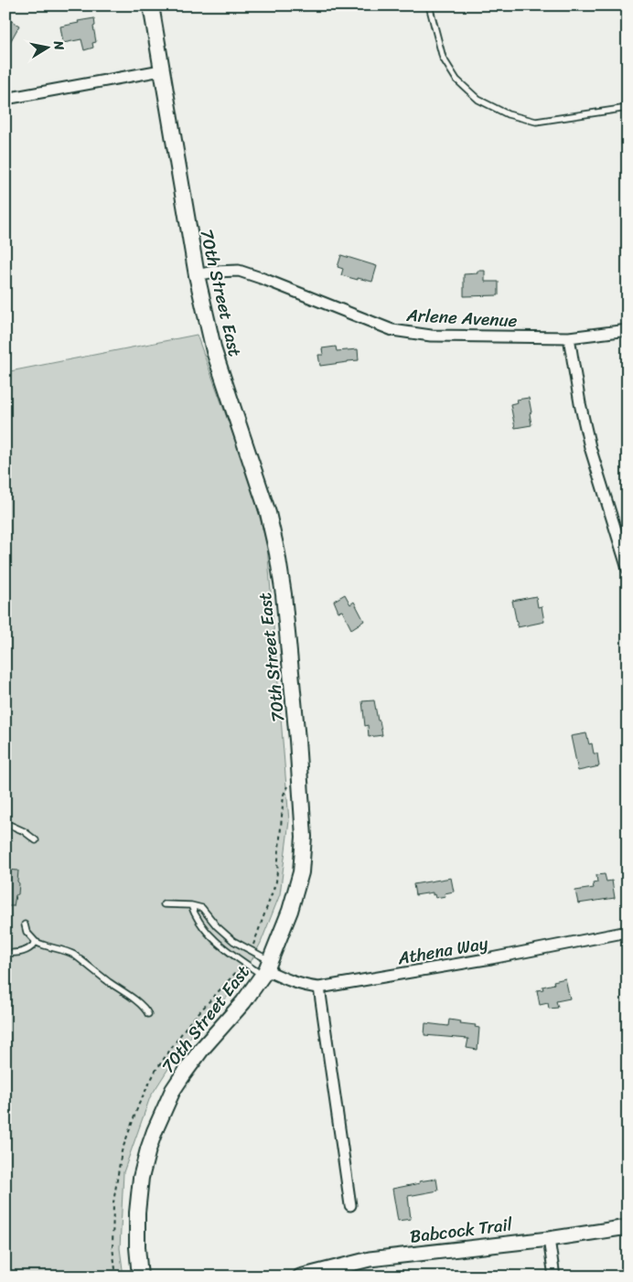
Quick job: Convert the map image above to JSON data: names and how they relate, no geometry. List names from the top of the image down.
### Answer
{
  "streets": {
    "main road": ["70th Street East"],
    "street": ["Arlene Avenue", "Athena Way", "Babcock Trail"]
  },
  "crossings": [
    ["70th Street East", "Arlene Avenue"],
    ["70th Street East", "Athena Way"]
  ],
  "north": "right"
}
